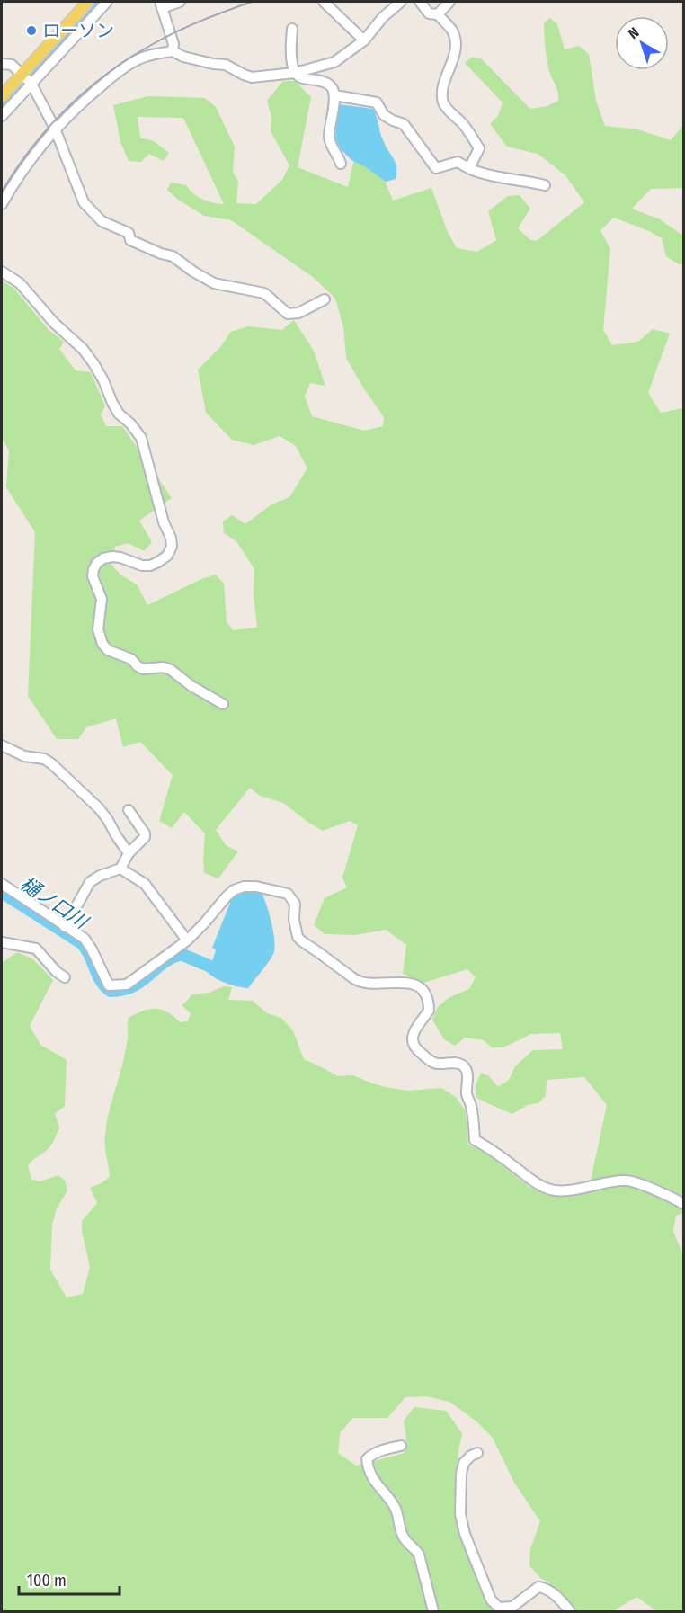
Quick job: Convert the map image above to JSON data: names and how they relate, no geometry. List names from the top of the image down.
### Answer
{
  "water": ["樋ノ口川"],
  "places": ["ローソン"],
  "scale_bar": "100 m",
  "north": "top left"
}
